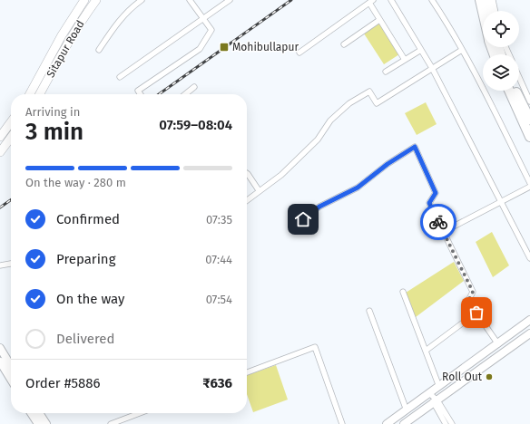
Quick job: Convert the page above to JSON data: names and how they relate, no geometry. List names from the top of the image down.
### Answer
{
  "streets": {
    "main road": ["Sitapur Road"]
  },
  "places": {
    "transit": ["Mohibullapur"],
    "other": ["Roll Out"]
  },
  "page": {
    "heading": ["3 min", "Arriving in", "07:59–08:04"],
    "panel": ["Order #5886", "₹636"],
    "bar": "On the way · 280 m",
    "list": [
      ["Confirmed", "07:35"],
      ["Preparing", "07:44"],
      ["On the way", "07:54"],
      "Delivered"
    ]
  }
}
